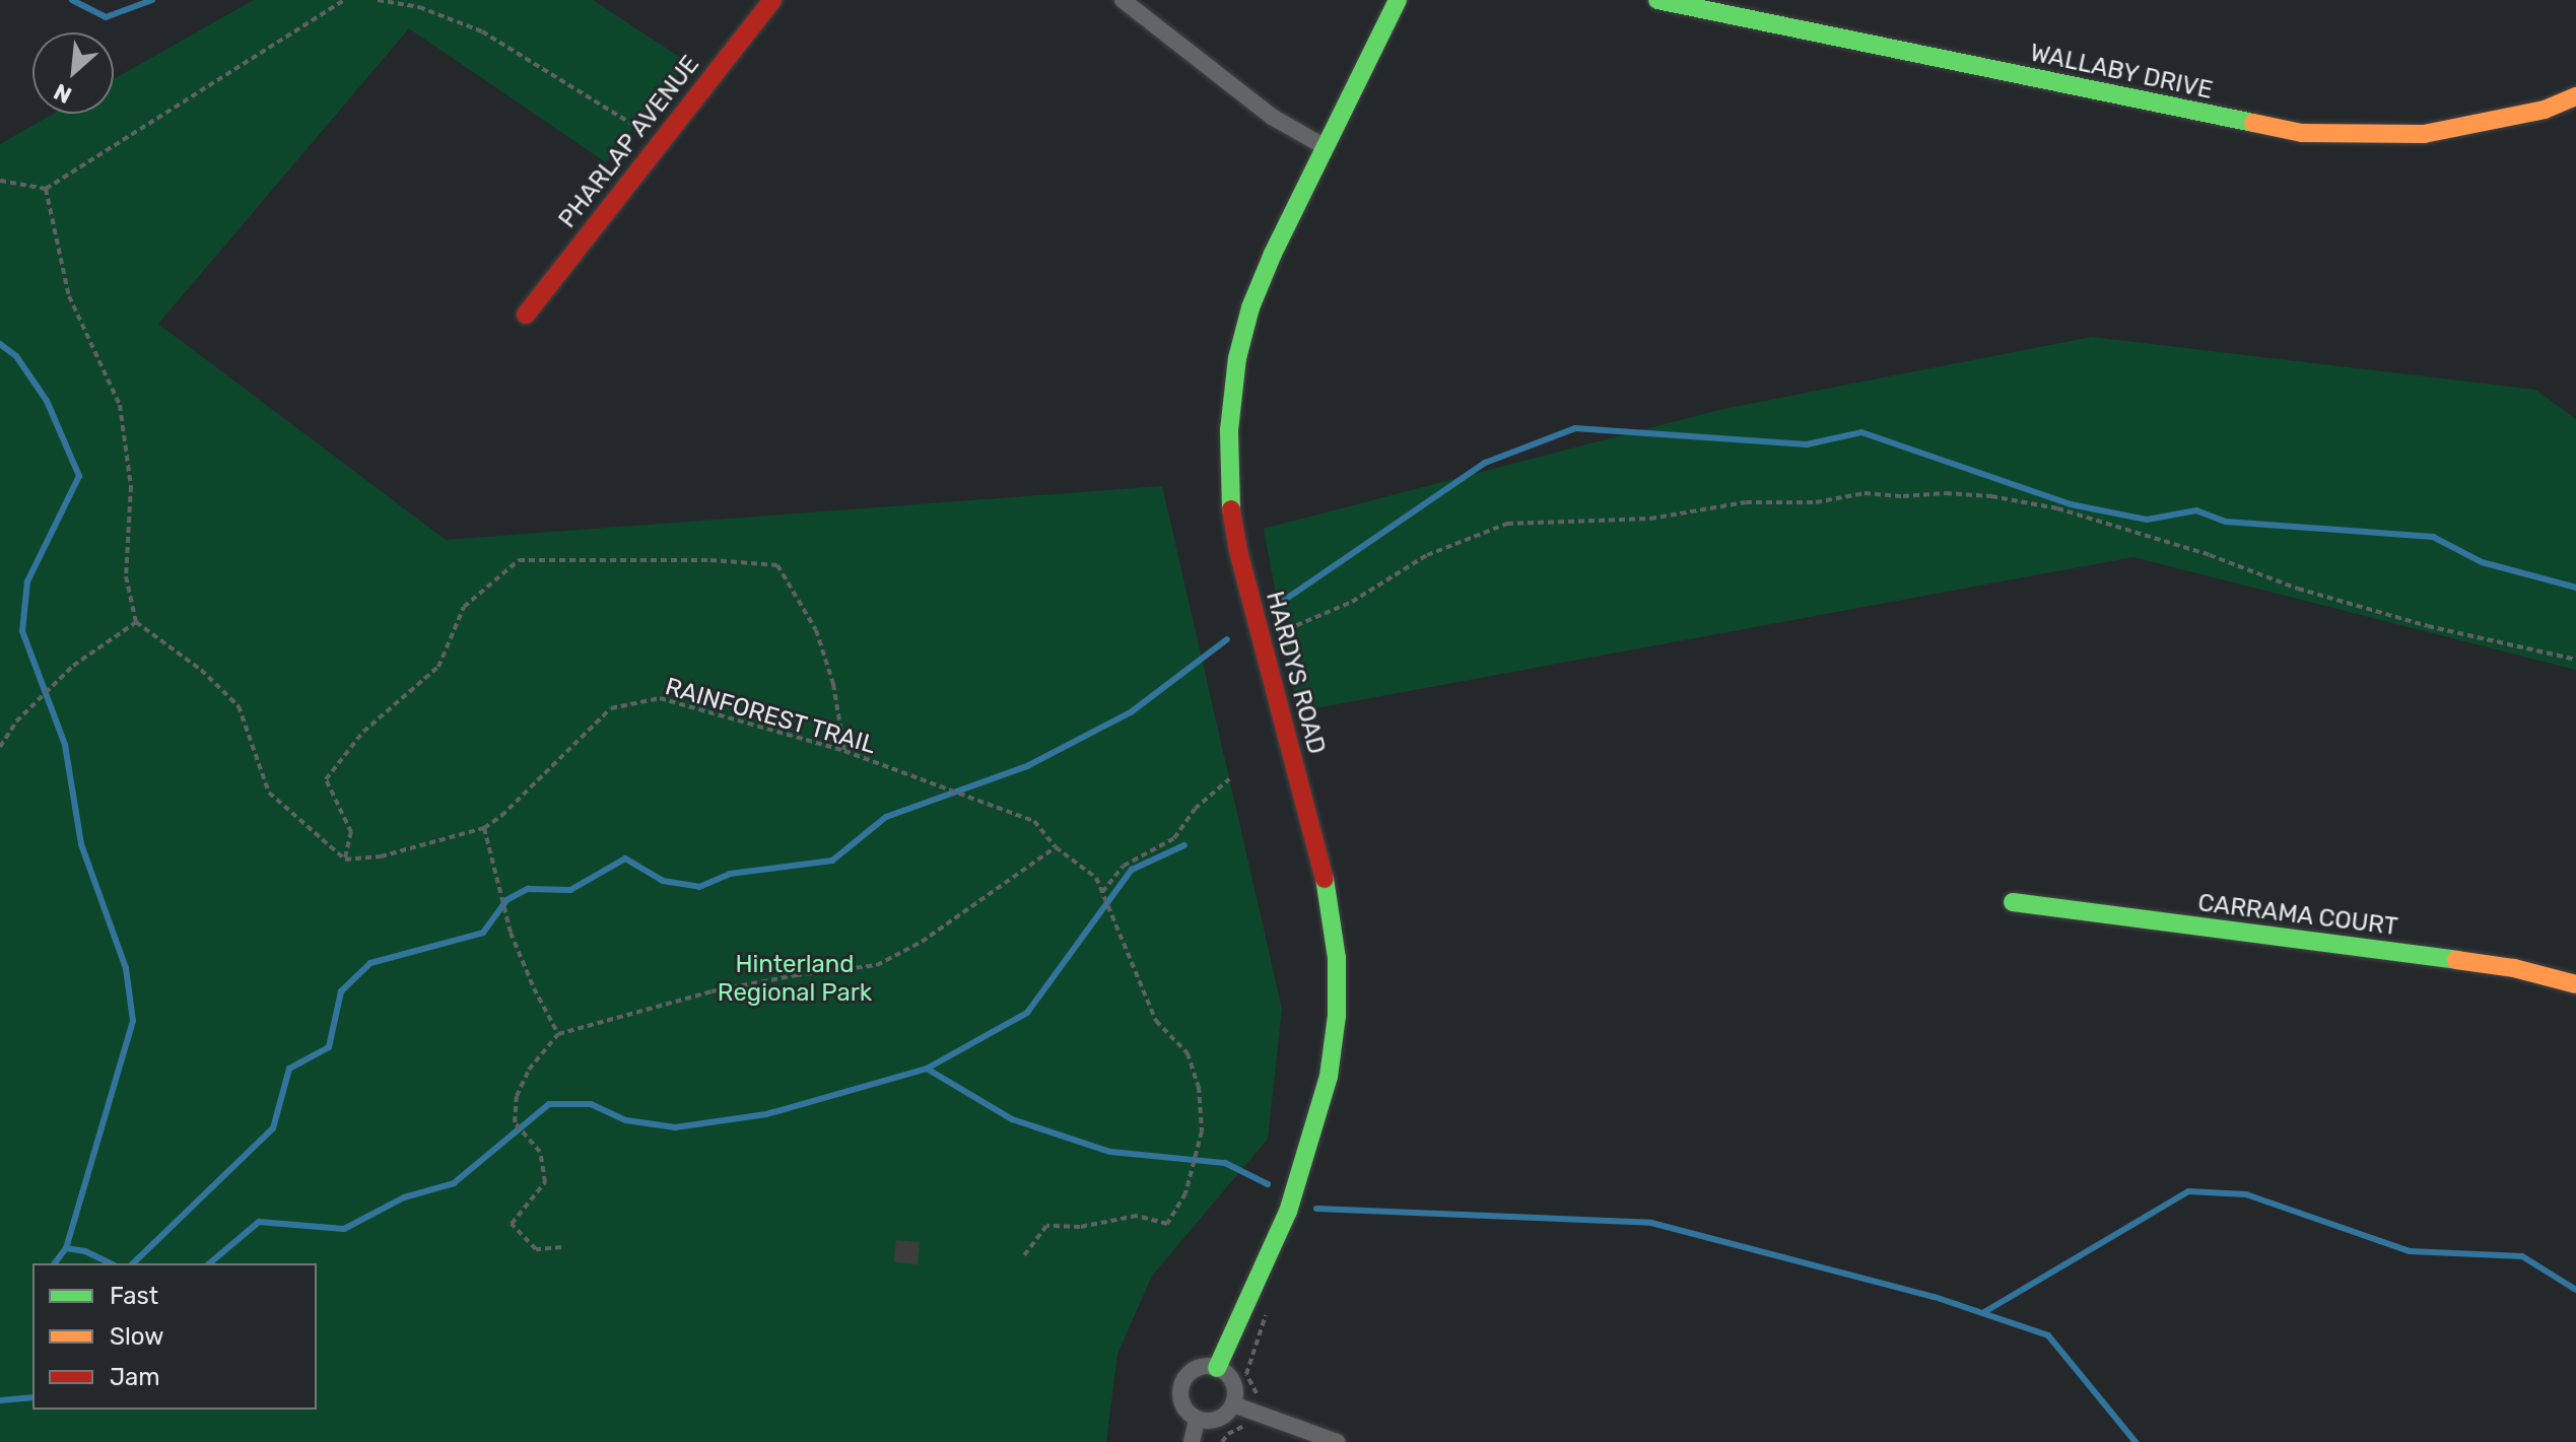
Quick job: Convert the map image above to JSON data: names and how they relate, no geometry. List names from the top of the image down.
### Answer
{
  "streets": {
    "street": [
      "WALLABY DRIVE",
      "PHARLAP AVENUE",
      "HARDYS ROAD",
      "CARRAMA COURT"
    ],
    "path": ["RAINFOREST TRAIL"]
  },
  "parks": ["Hinterland Regional Park"],
  "legend": ["Fast", "Slow", "Jam"],
  "north": "bottom left"
}
